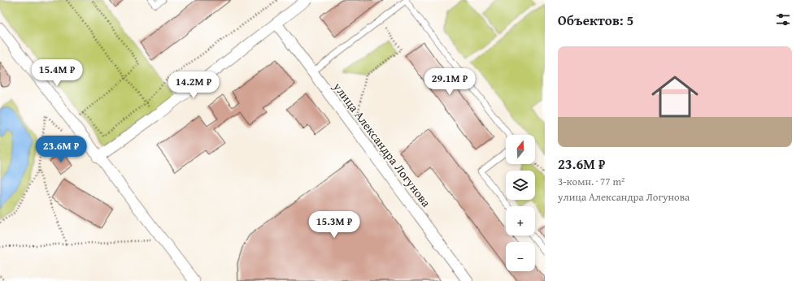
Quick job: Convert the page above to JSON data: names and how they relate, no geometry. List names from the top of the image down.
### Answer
{
  "streets": {
    "street": ["улица Александра Логунова"]
  },
  "north": "top",
  "page": {
    "heading": "Объектов: 5",
    "list": [
      {
        "name": "23.6M ₽",
        "note": "3-комн. · 77 m² · улица Александра Логунова"
      }
    ],
    "price": [
      "15.4M ₽",
      "29.1M ₽",
      "14.2M ₽",
      "23.6M ₽",
      "15.3M ₽"
    ],
    "map_buttons": ["+", "−"]
  }
}
